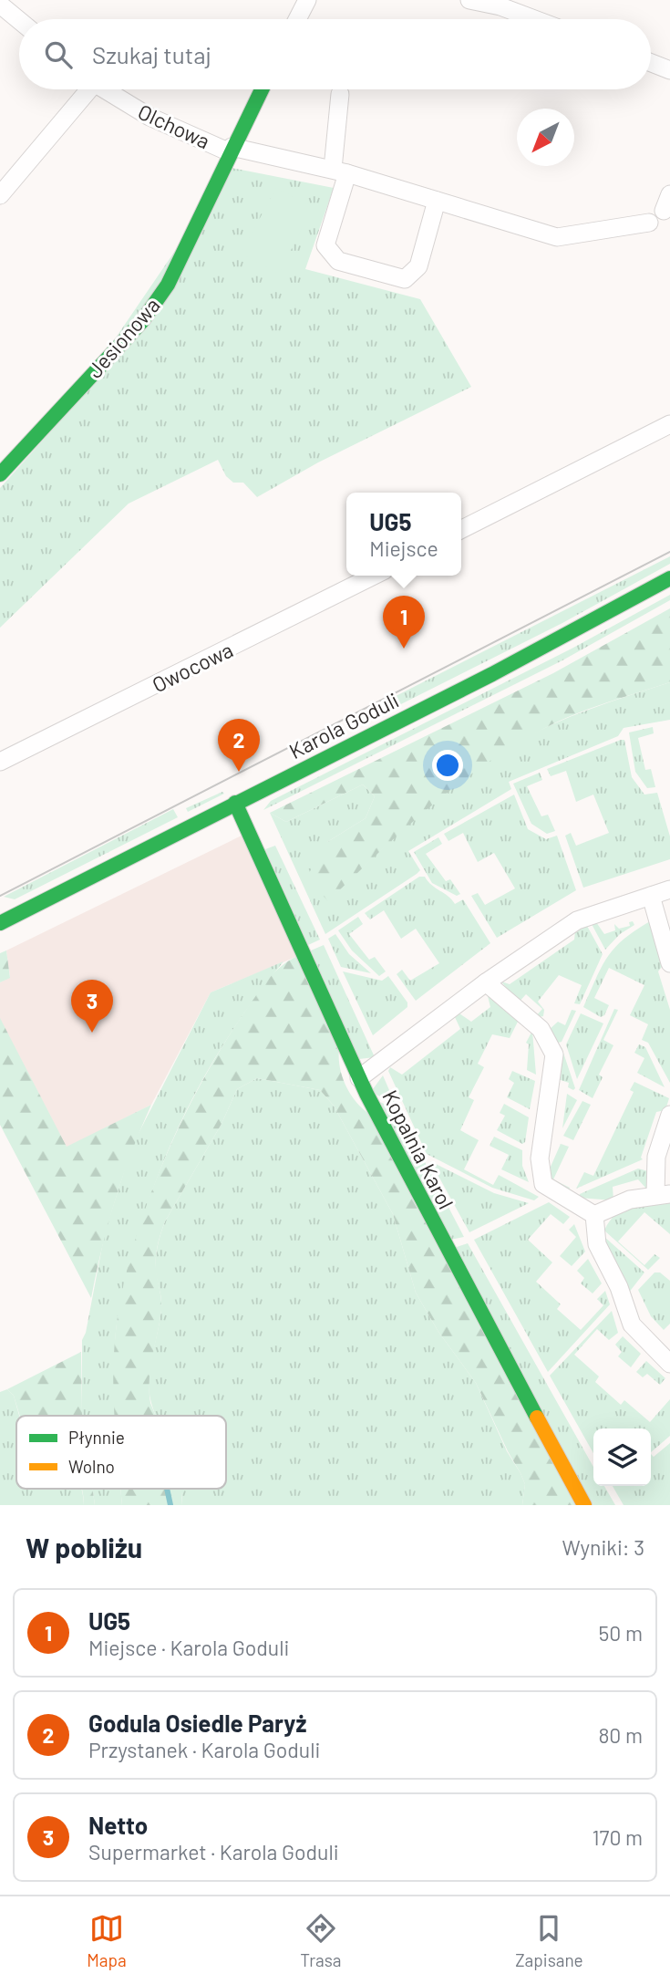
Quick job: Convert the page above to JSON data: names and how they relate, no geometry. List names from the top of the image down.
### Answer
{
  "streets": {
    "street": [
      "Olchowa",
      "Jesionowa",
      "Owocowa",
      "Karola Goduli",
      "Kopalnia Karol"
    ]
  },
  "crossings": [
    ["Olchowa", "Jesionowa"],
    ["Karola Goduli", "Kopalnia Karol"]
  ],
  "legend": ["Płynnie", "Wolno"],
  "north": "bottom left",
  "page": {
    "search": "Szukaj tutaj",
    "popup": ["UG5", "Miejsce"],
    "pins": ["1", "2", "3"],
    "heading": ["W pobliżu", "Wyniki: 3"],
    "list": [
      {
        "mark": "1",
        "name": "UG5",
        "note": "Miejsce · Karola Goduli",
        "value": "50 m"
      },
      {
        "mark": "2",
        "name": "Godula Osiedle Paryż",
        "note": "Przystanek · Karola Goduli",
        "value": "80 m"
      },
      {
        "mark": "3",
        "name": "Netto",
        "note": "Supermarket · Karola Goduli",
        "value": "170 m"
      }
    ],
    "nav": ["Mapa", "Trasa", "Zapisane"]
  }
}
